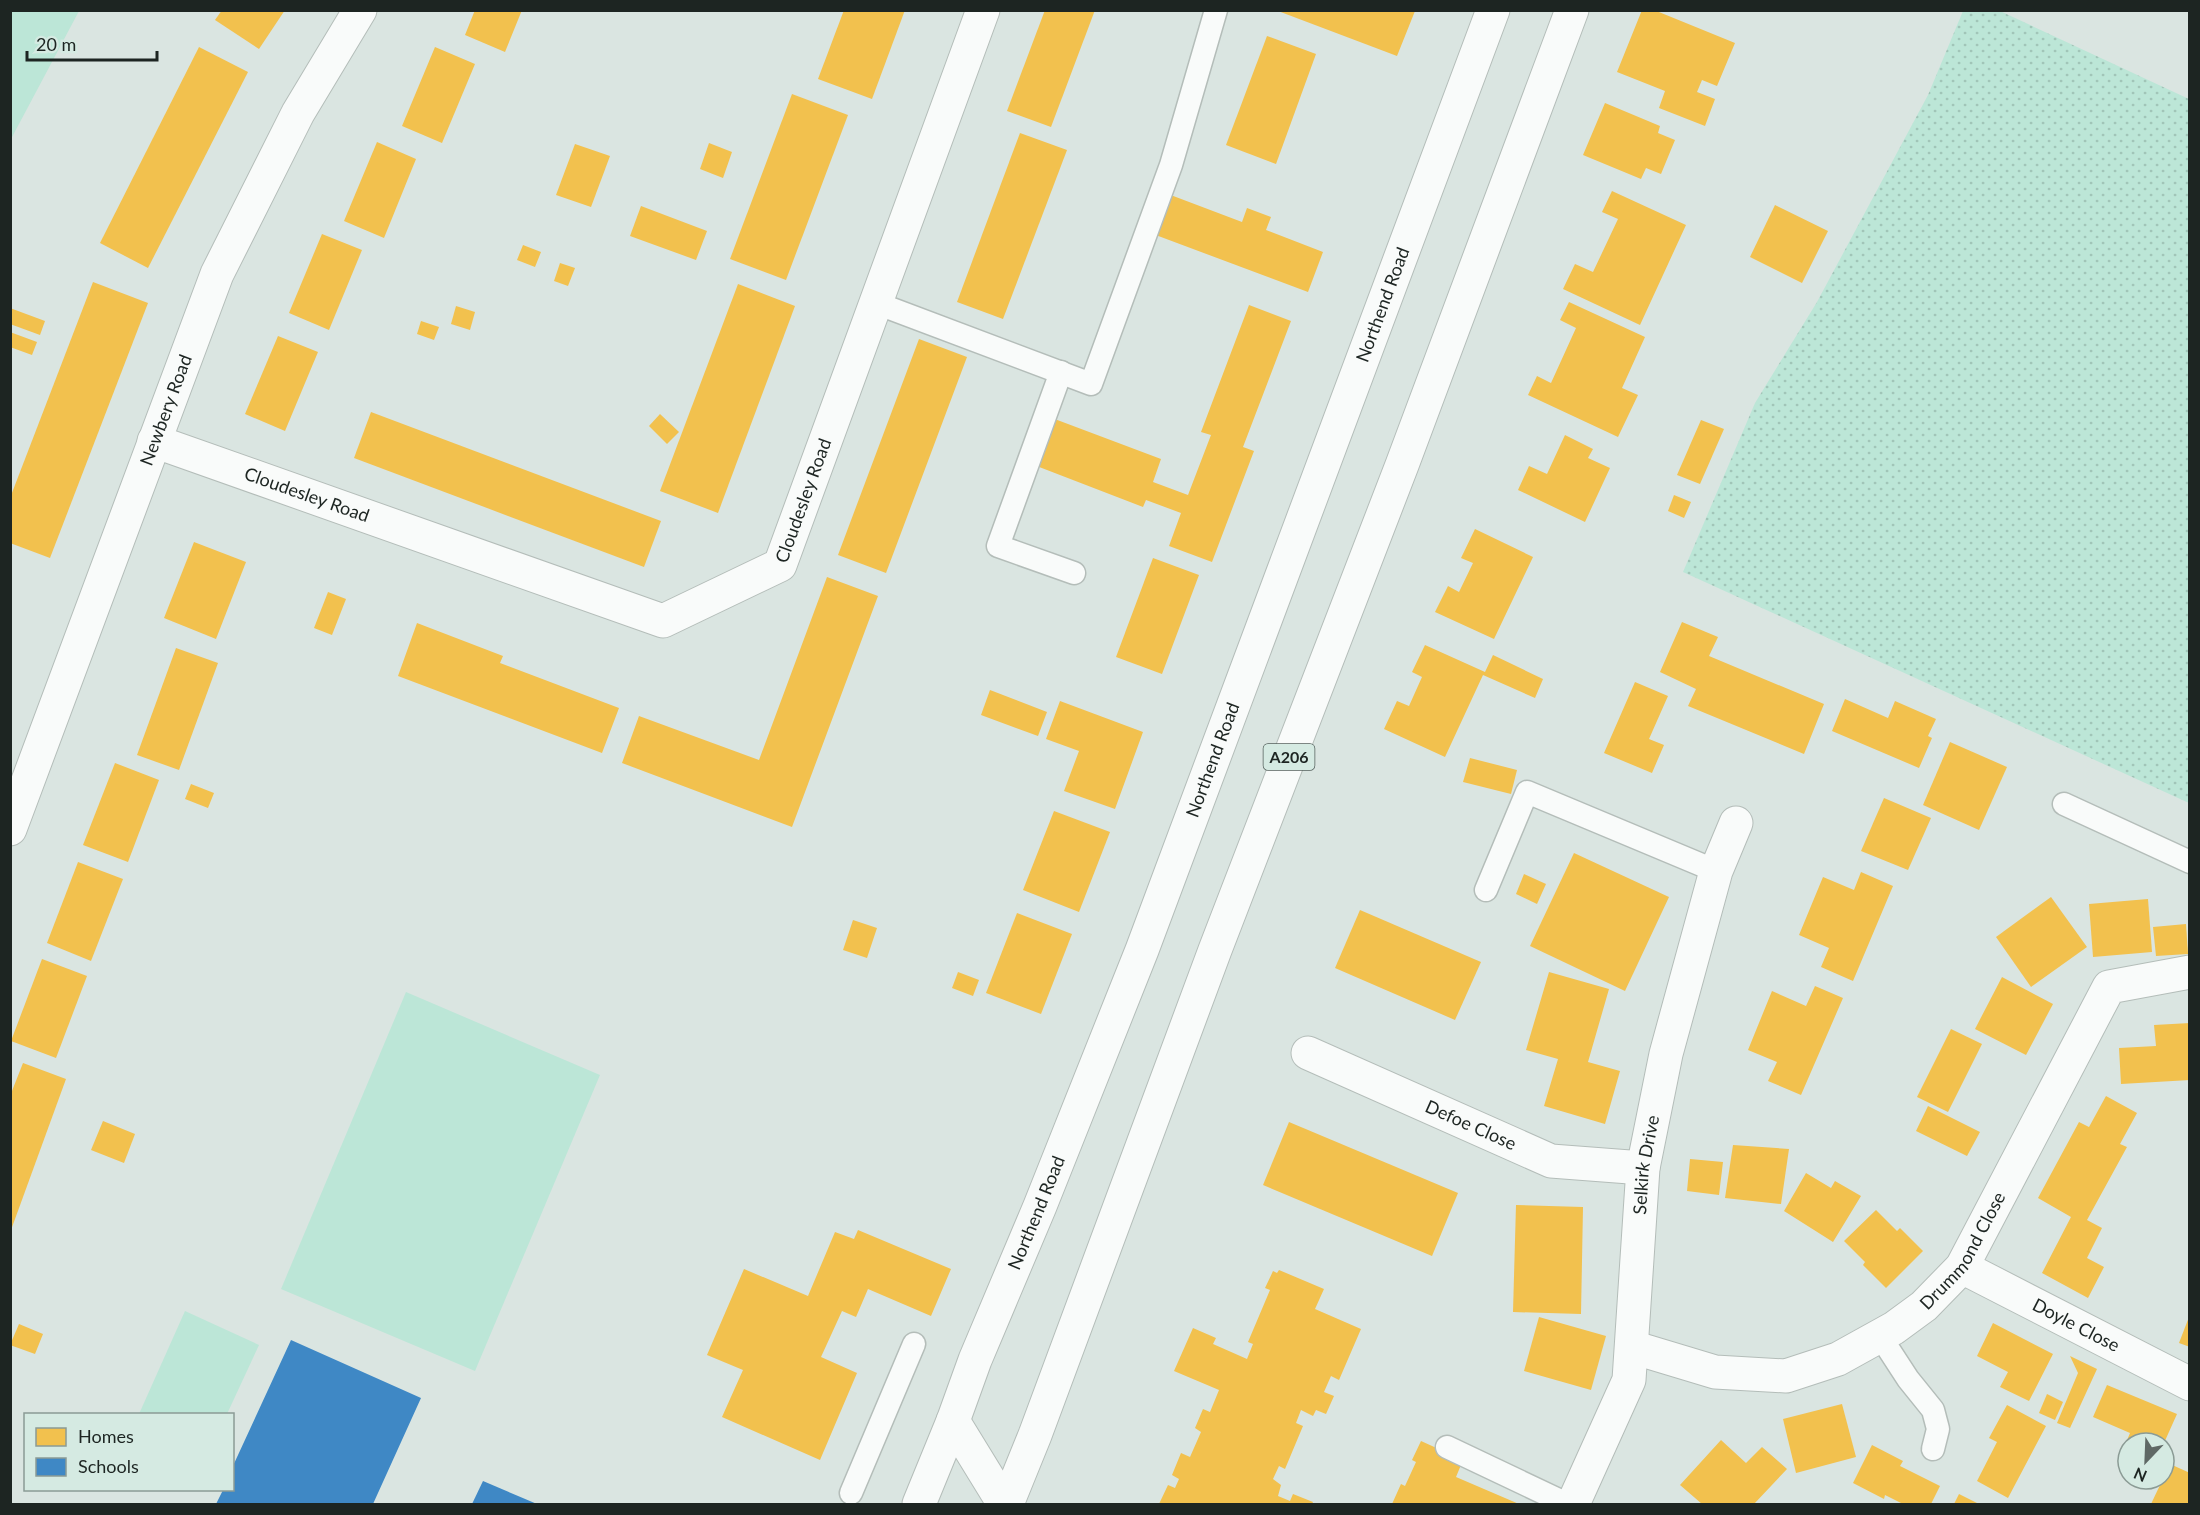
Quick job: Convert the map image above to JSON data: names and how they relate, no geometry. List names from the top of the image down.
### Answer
{
  "streets": {
    "street": [
      "Northend Road",
      "Newbery Road",
      "Cloudesley Road",
      "A206",
      "Defoe Close",
      "Selkirk Drive",
      "Drummond Close",
      "Doyle Close"
    ]
  },
  "crossings": [
    ["Newbery Road", "Cloudesley Road"],
    ["Defoe Close", "Selkirk Drive"],
    ["Selkirk Drive", "Drummond Close"],
    ["Drummond Close", "Doyle Close"]
  ],
  "legend": ["Homes", "Schools"],
  "scale_bar": "20 m",
  "north": "bottom left"
}
